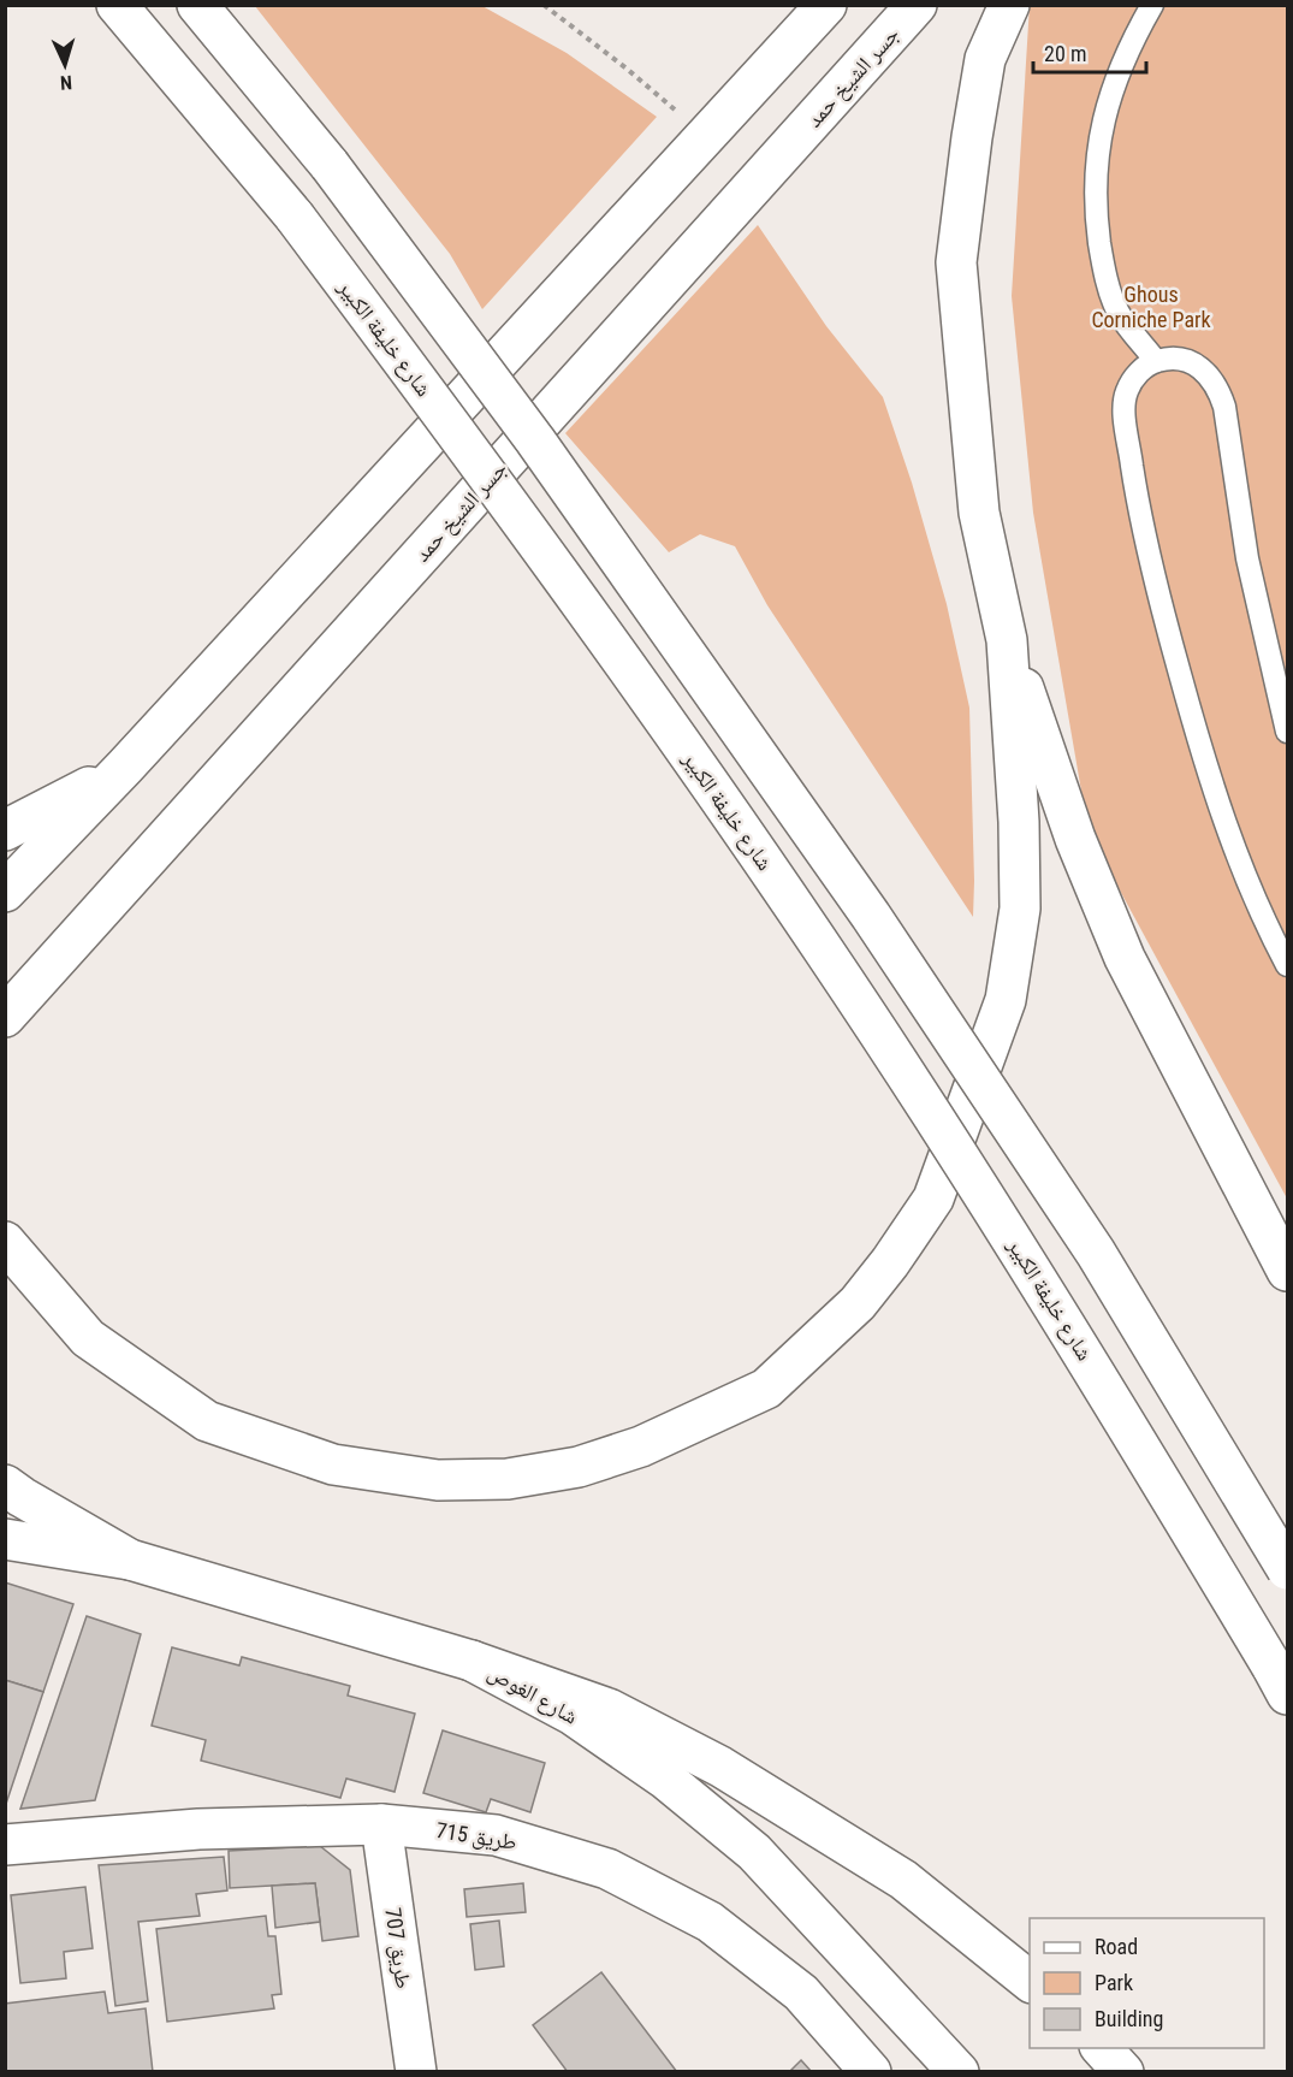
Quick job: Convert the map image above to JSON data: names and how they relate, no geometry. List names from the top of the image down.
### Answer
{
  "streets": {
    "main road": [
      "جسر الشيخ حمد",
      "شارع خليفة الكبير",
      "شارع الغوص",
      "طريق 715",
      "طريق 707"
    ]
  },
  "crossings": [
    ["طريق 715", "طريق 707"]
  ],
  "parks": ["Ghous Corniche Park"],
  "legend": ["Road", "Park", "Building"],
  "scale_bar": "20 m",
  "north": "bottom"
}
